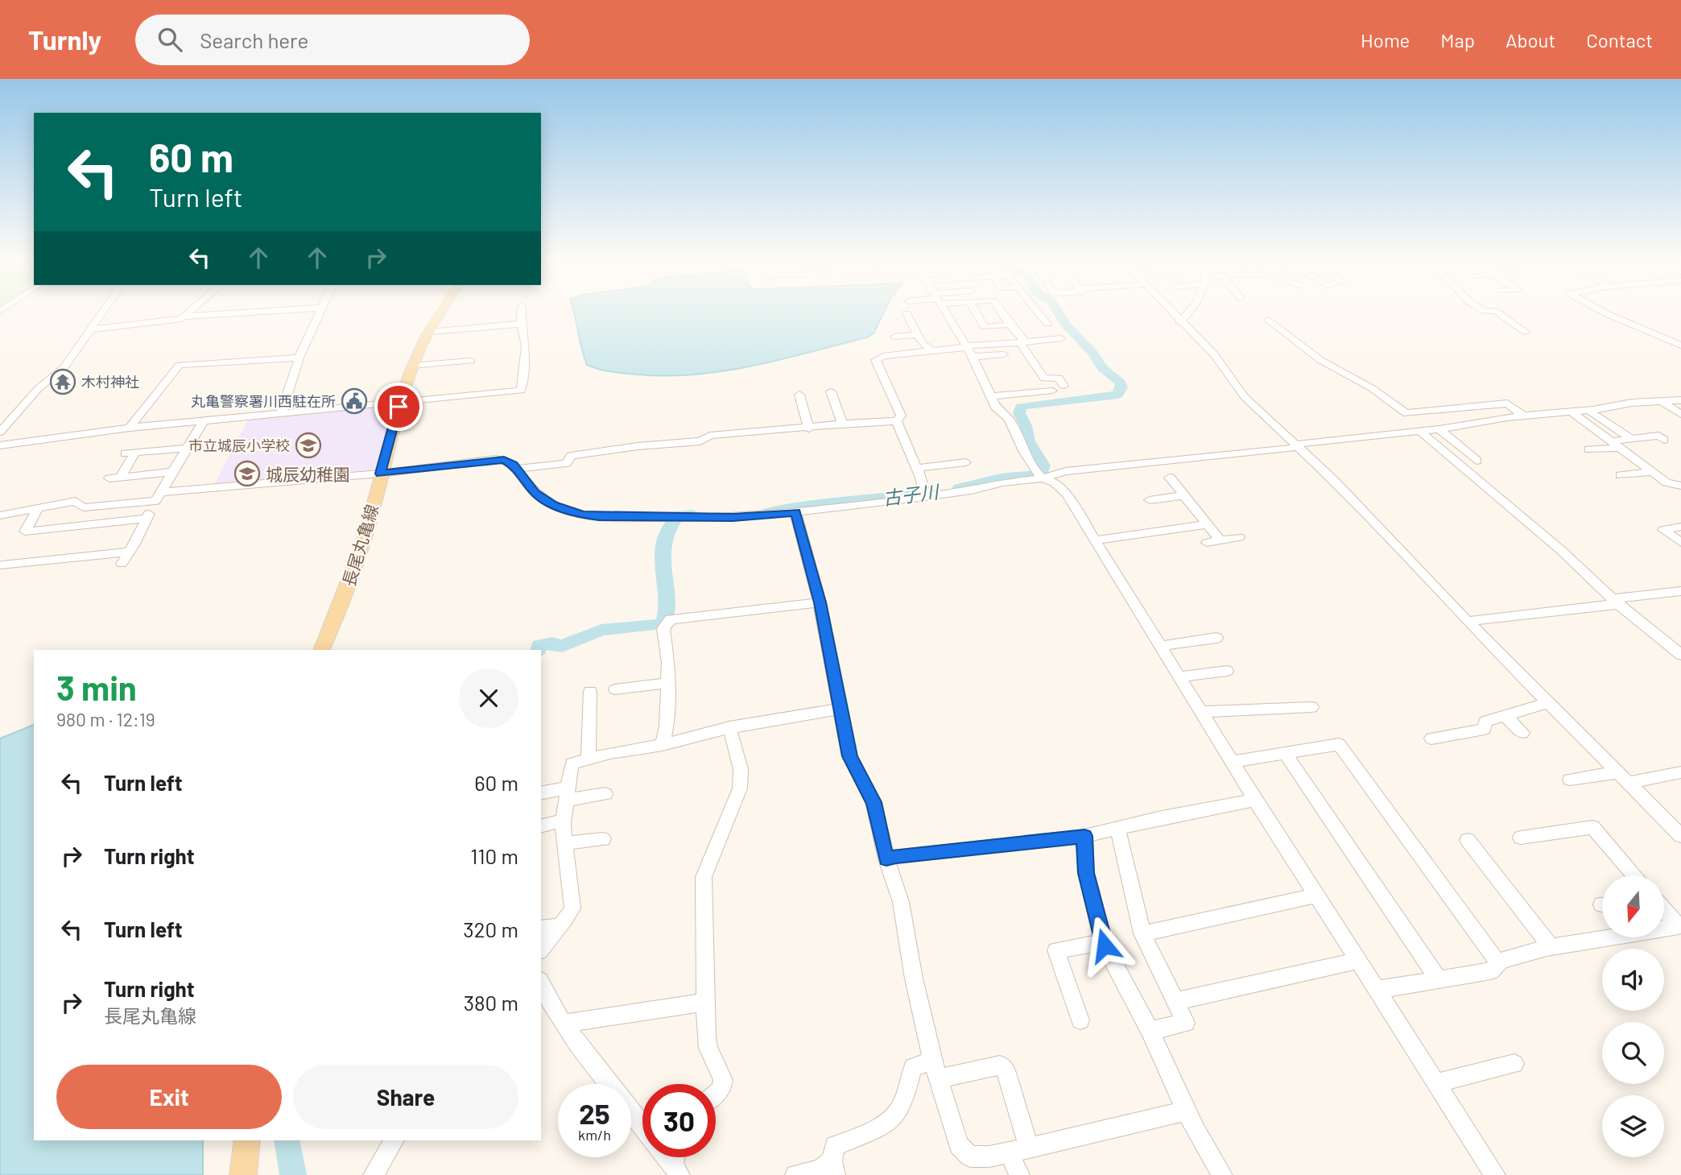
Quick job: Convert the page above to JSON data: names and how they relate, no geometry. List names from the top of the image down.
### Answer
{
  "streets": {
    "main road": ["長尾丸亀線"]
  },
  "water": ["古子川"],
  "places": {
    "temple": ["木村神社"],
    "public building": ["丸亀警察署川西駐在所"],
    "school or university": ["市立城辰小学校", "城辰幼稚園"]
  },
  "north": "bottom",
  "page": {
    "header": "Turnly",
    "search": "Search here",
    "nav": [
      "Home",
      "Map",
      "About",
      "Contact"
    ],
    "turn": ["60 m", "Turn left"],
    "heading": ["3 min", "980 m · 12:19"],
    "list": [
      {
        "name": "Turn left",
        "value": "60 m"
      },
      {
        "name": "Turn right",
        "value": "110 m"
      },
      {
        "name": "Turn left",
        "value": "320 m"
      },
      {
        "name": "Turn right",
        "note": "長尾丸亀線",
        "value": "380 m"
      }
    ],
    "buttons": ["Exit", "Share"],
    "speed": "25 km/h",
    "limit": "30"
  }
}
